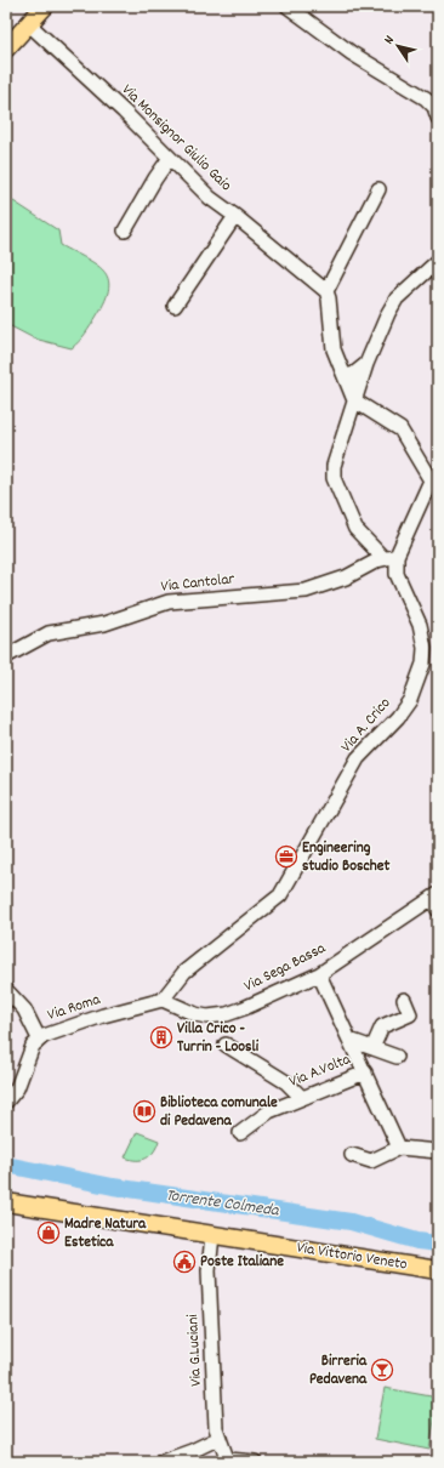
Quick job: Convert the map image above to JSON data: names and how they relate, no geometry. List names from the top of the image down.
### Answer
{
  "streets": {
    "main road": ["Via Vittorio Veneto"],
    "street": [
      "Via Monsignor Giulio Gaio",
      "Via Cantolar",
      "Via A. Crico",
      "Via Sega Bassa",
      "Via Roma",
      "Via A.Volta",
      "Via G.Luciani"
    ]
  },
  "crossings": [
    ["Via Cantolar", "Via A. Crico"],
    ["Via A. Crico", "Via Sega Bassa"],
    ["Via A. Crico", "Via Roma"],
    ["Via Sega Bassa", "Via Roma"],
    ["Via Sega Bassa", "Via A.Volta"],
    ["Via Vittorio Veneto", "Via G.Luciani"]
  ],
  "water": ["Torrente Colmeda"],
  "places": {
    "office": ["Engineering studio Boschet"],
    "building": ["Villa Crico - Turrin - Loosli"],
    "library": ["Biblioteca comunale di Pedavena"],
    "shop": ["Madre Natura Estetica"],
    "public building": ["Poste Italiane"],
    "bar": ["Birreria Pedavena"]
  },
  "north": "top left"
}
